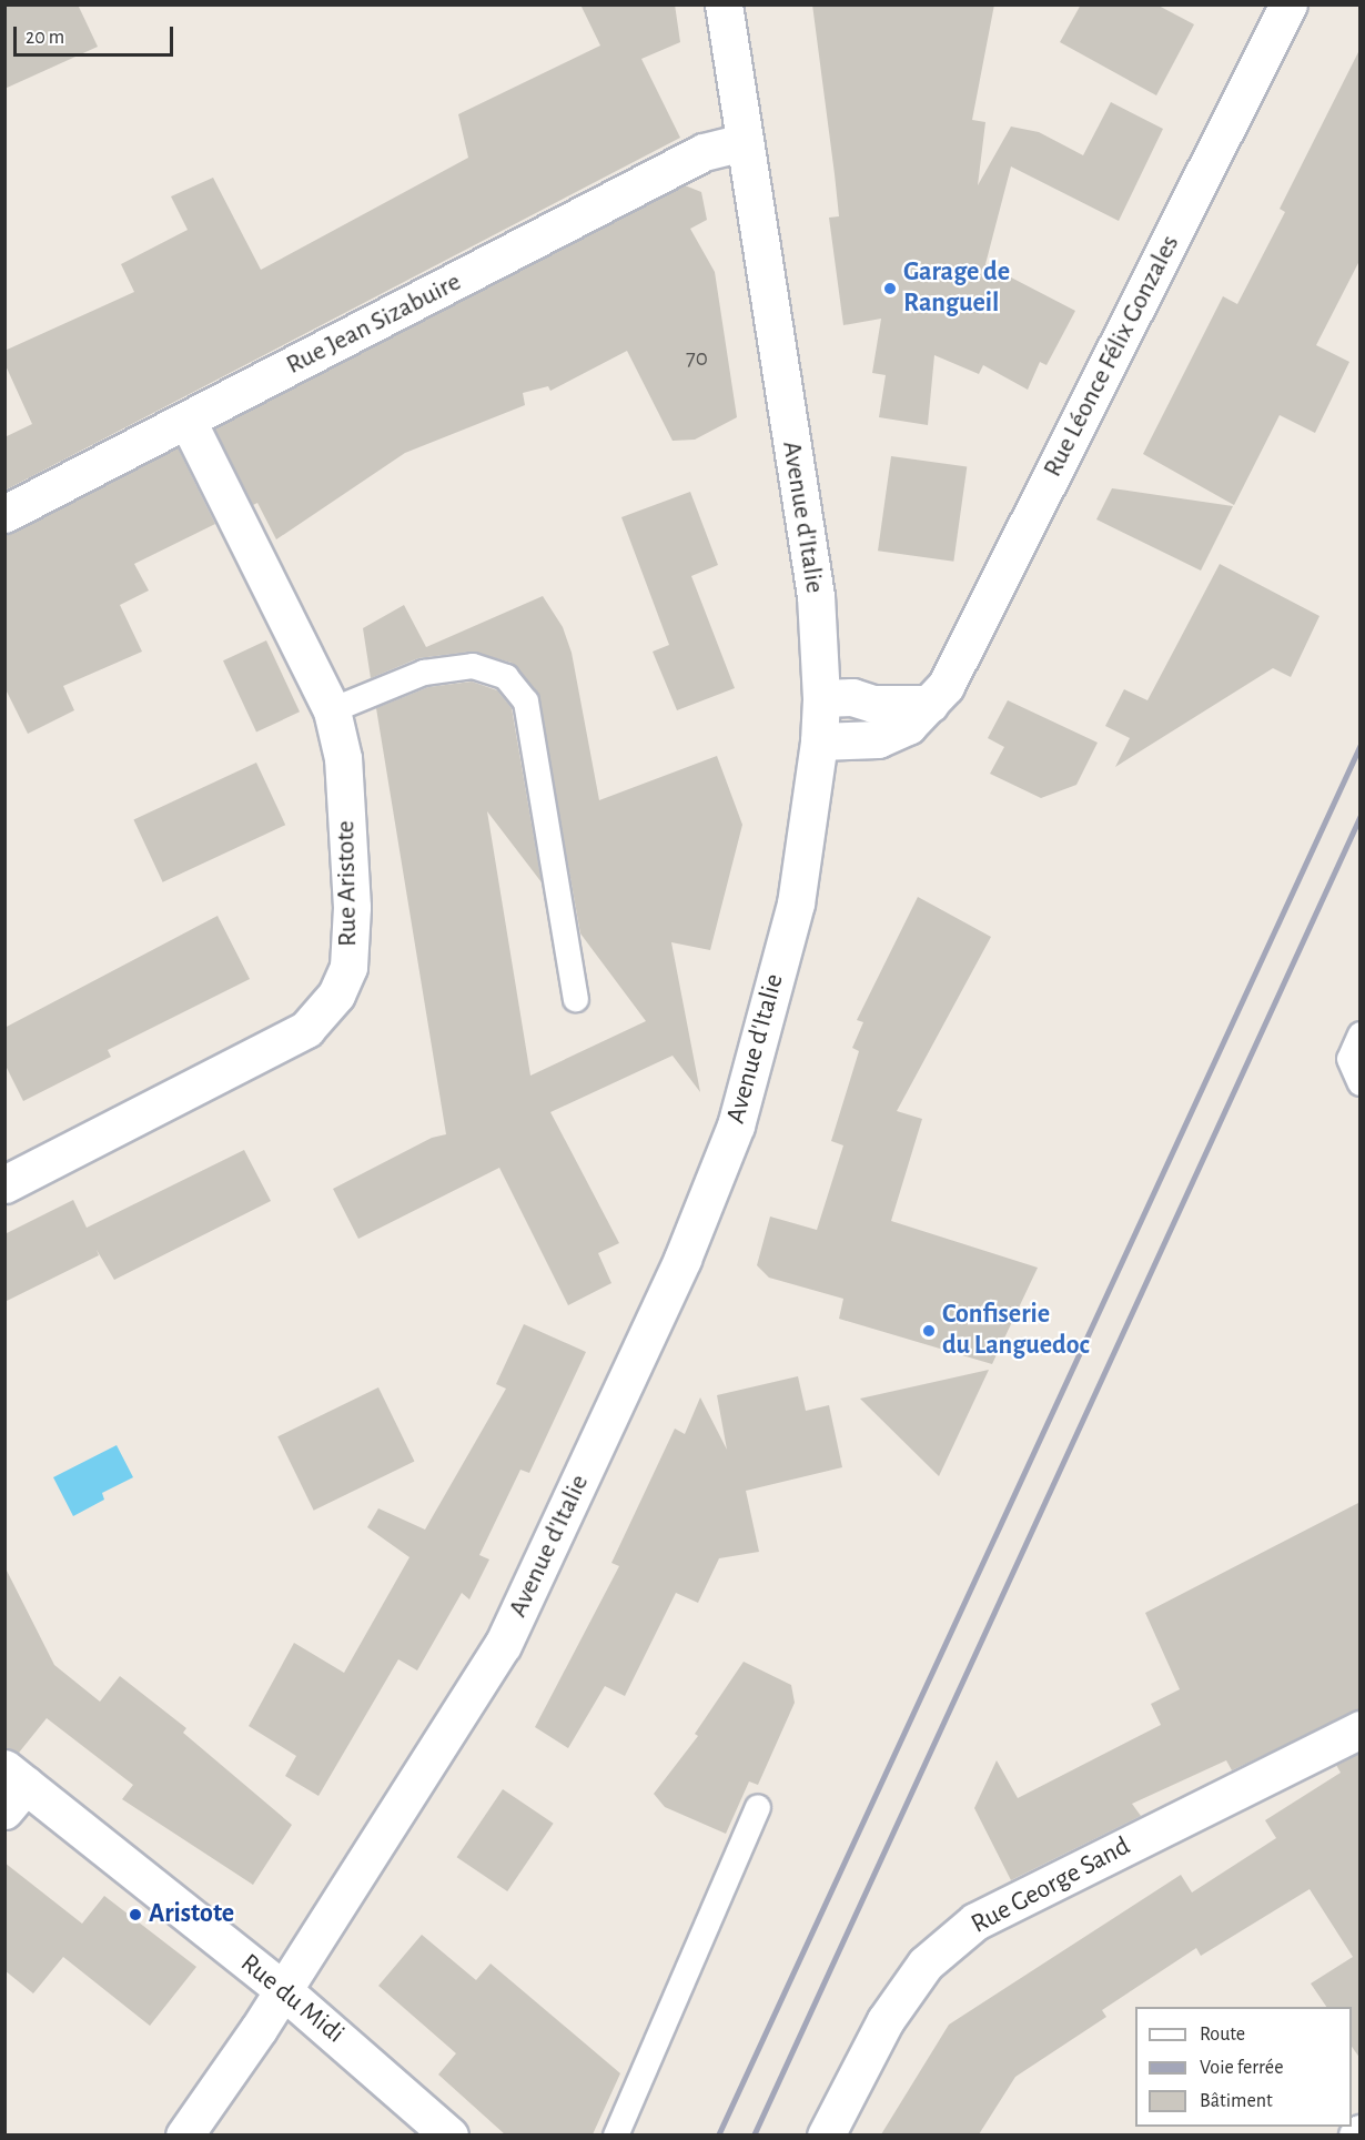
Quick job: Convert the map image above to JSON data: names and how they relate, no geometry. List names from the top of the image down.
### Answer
{
  "streets": {
    "street": [
      "Rue Jean Sizabuire",
      "Rue Léonce Félix Gonzales",
      "Avenue d'Italie",
      "Rue Aristote",
      "Rue George Sand",
      "Rue du Midi"
    ]
  },
  "crossings": [
    ["Rue Jean Sizabuire", "Avenue d'Italie"],
    ["Rue Jean Sizabuire", "Rue Aristote"],
    ["Rue Léonce Félix Gonzales", "Avenue d'Italie"],
    ["Avenue d'Italie", "Rue du Midi"]
  ],
  "places": ["Garage de Rangueil", "Confiserie du Languedoc", "Aristote"],
  "house_numbers": ["70"],
  "legend": ["Route", "Voie ferrée", "Bâtiment"],
  "scale_bar": "20 m"
}
